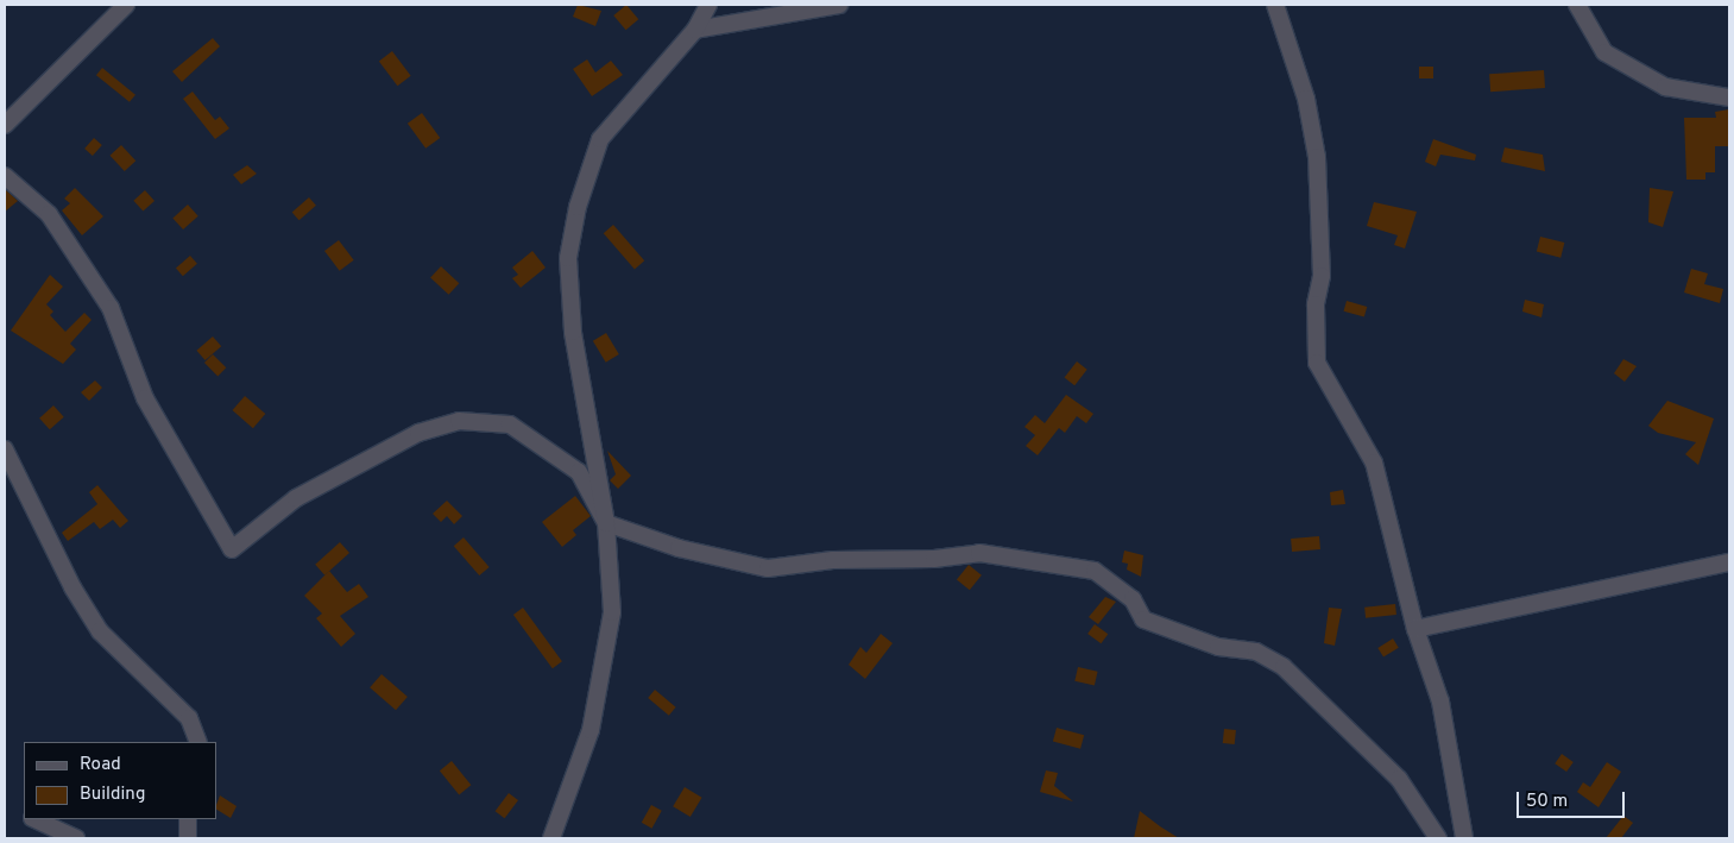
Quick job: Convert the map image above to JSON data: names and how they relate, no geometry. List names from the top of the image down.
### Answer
{
  "legend": ["Road", "Building"],
  "scale_bar": "50 m"
}
